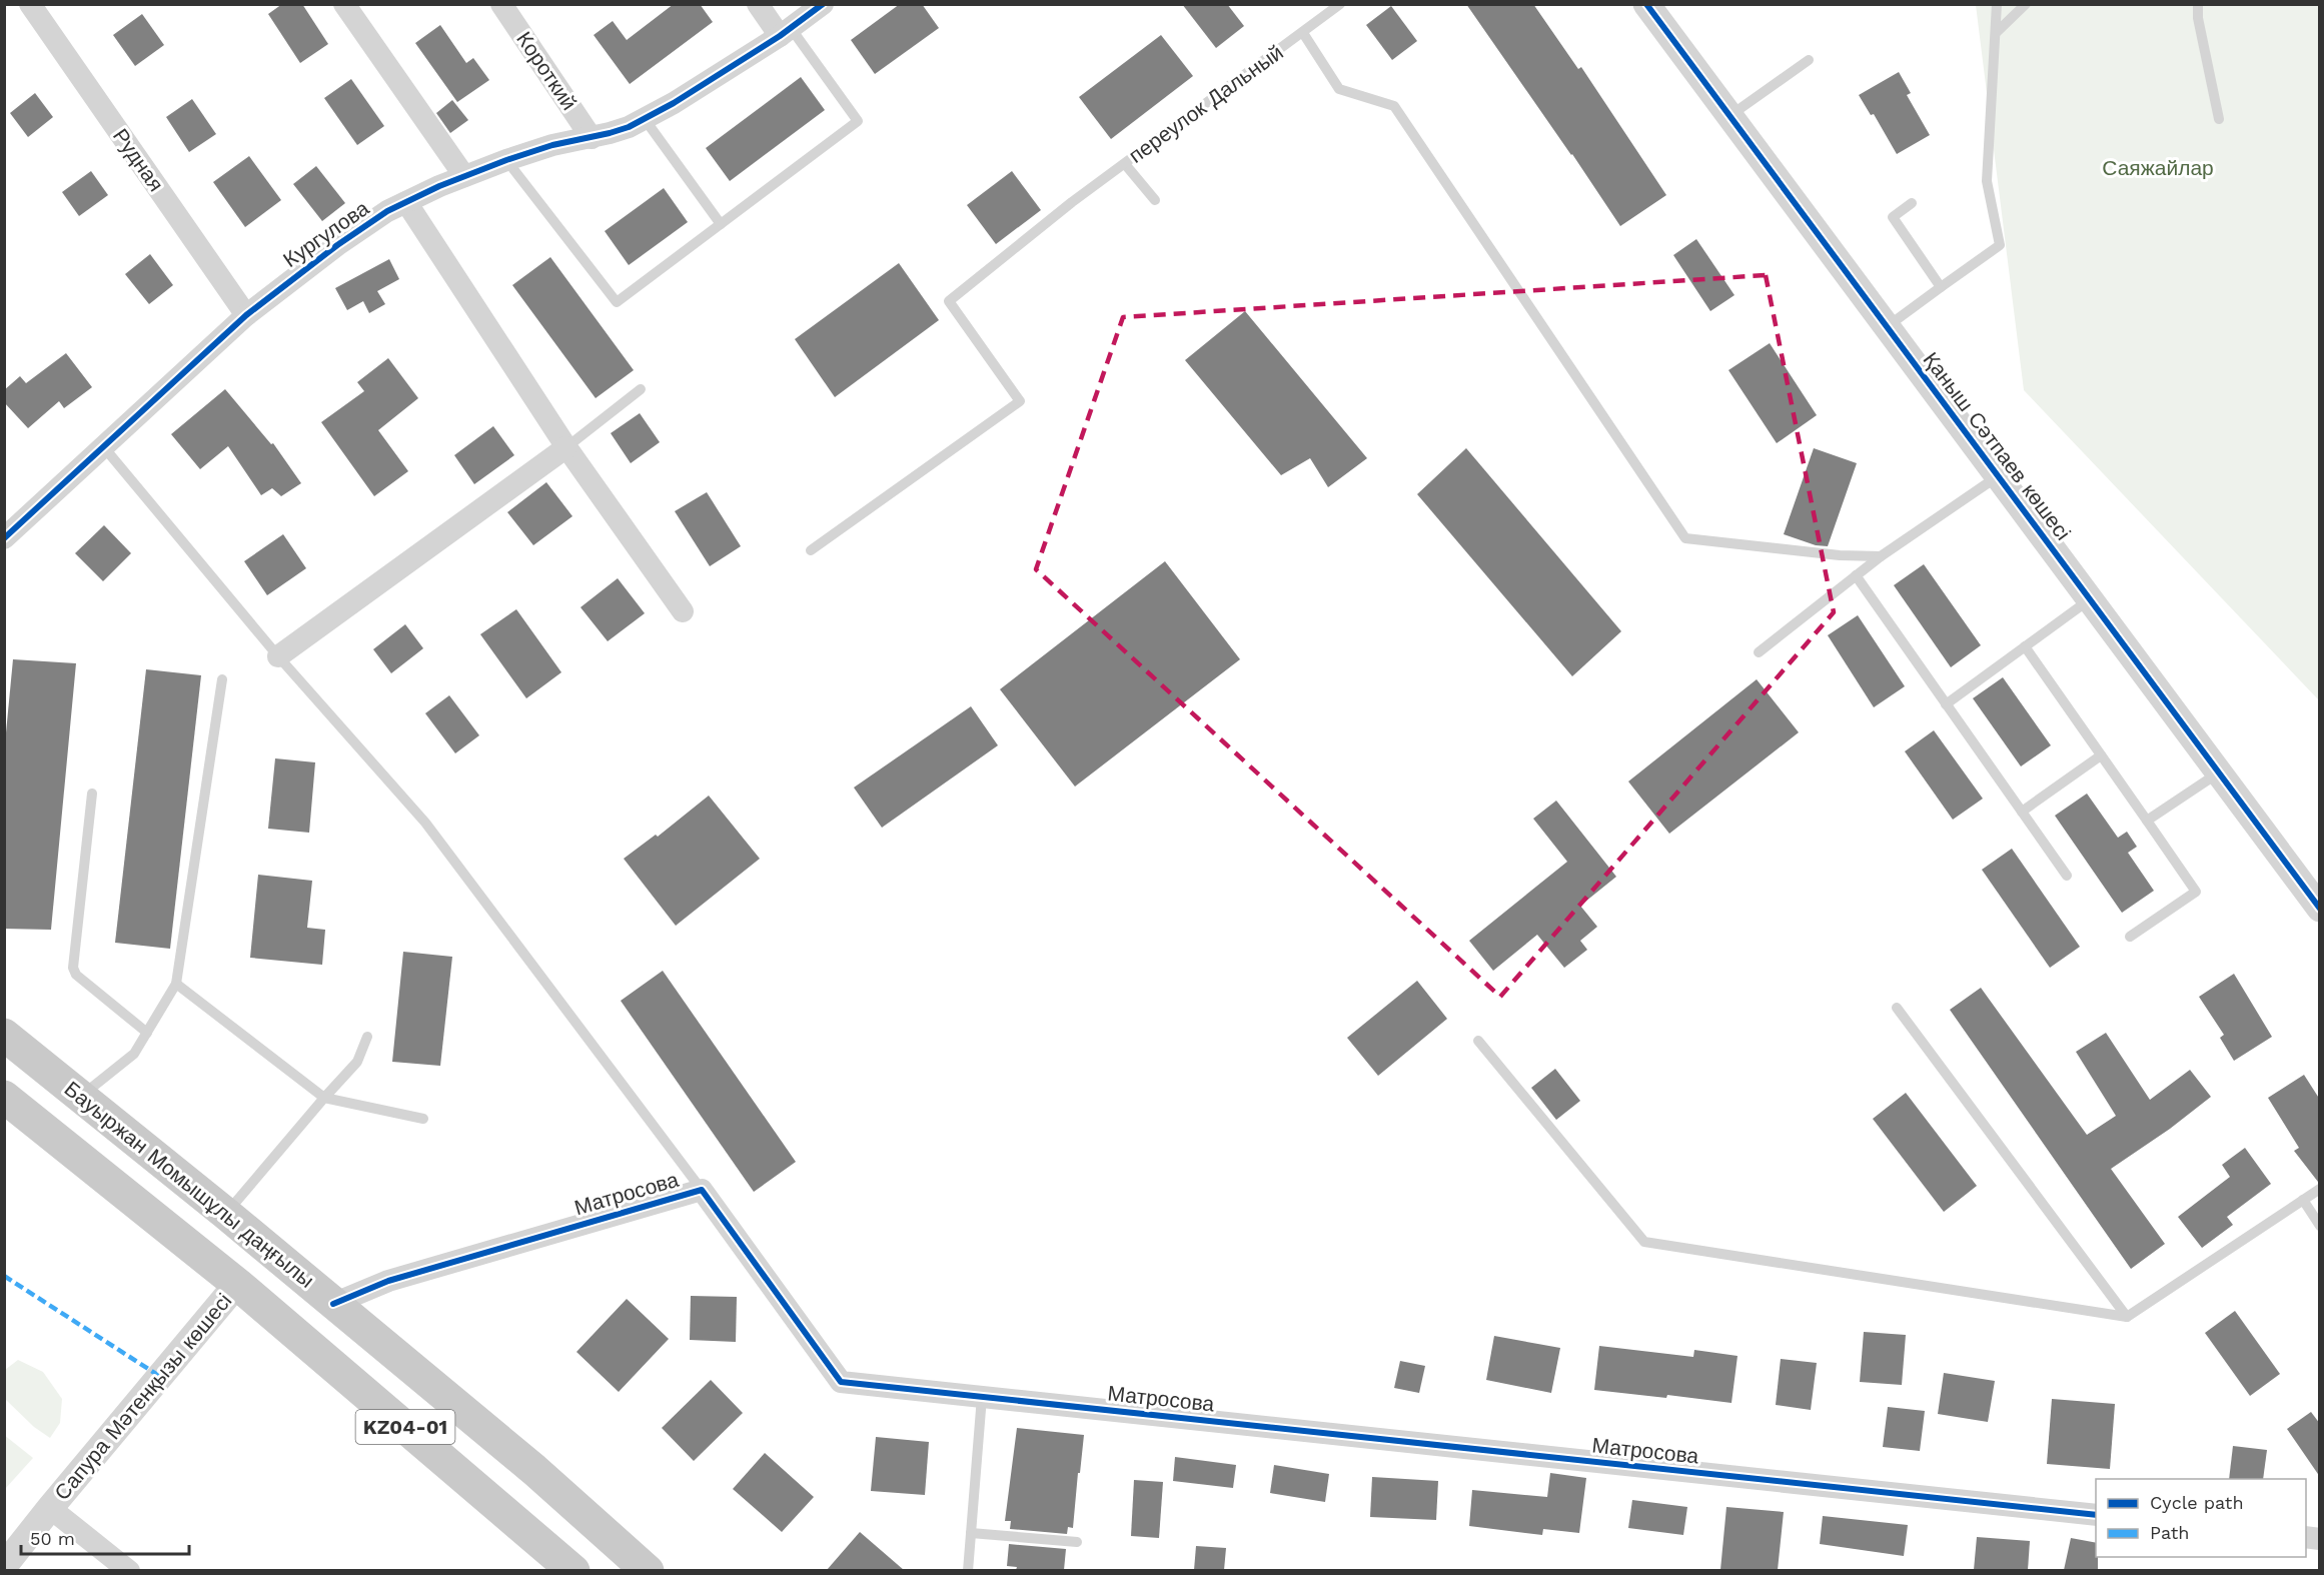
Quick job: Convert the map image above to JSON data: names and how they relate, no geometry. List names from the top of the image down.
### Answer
{
  "streets": {
    "main road": ["Бауыржан Момышұлы даңғылы", "KZ04-01"],
    "street": [
      "Короткий",
      "Рудная",
      "Кургулова",
      "Қаныш Сәтпаев көшесі",
      "Матросова",
      "Сапура Мәтенқызы көшесі"
    ],
    "lane": ["переулок Дальный"]
  },
  "crossings": [
    ["Короткий", "Кургулова"],
    ["Рудная", "Кургулова"],
    ["Бауыржан Момышұлы даңғылы", "Матросова"],
    ["Сапура Мәтенқызы көшесі", "KZ04-01"]
  ],
  "parks": ["Саяжайлар"],
  "legend": ["Cycle path", "Path"],
  "scale_bar": "50 m"
}
